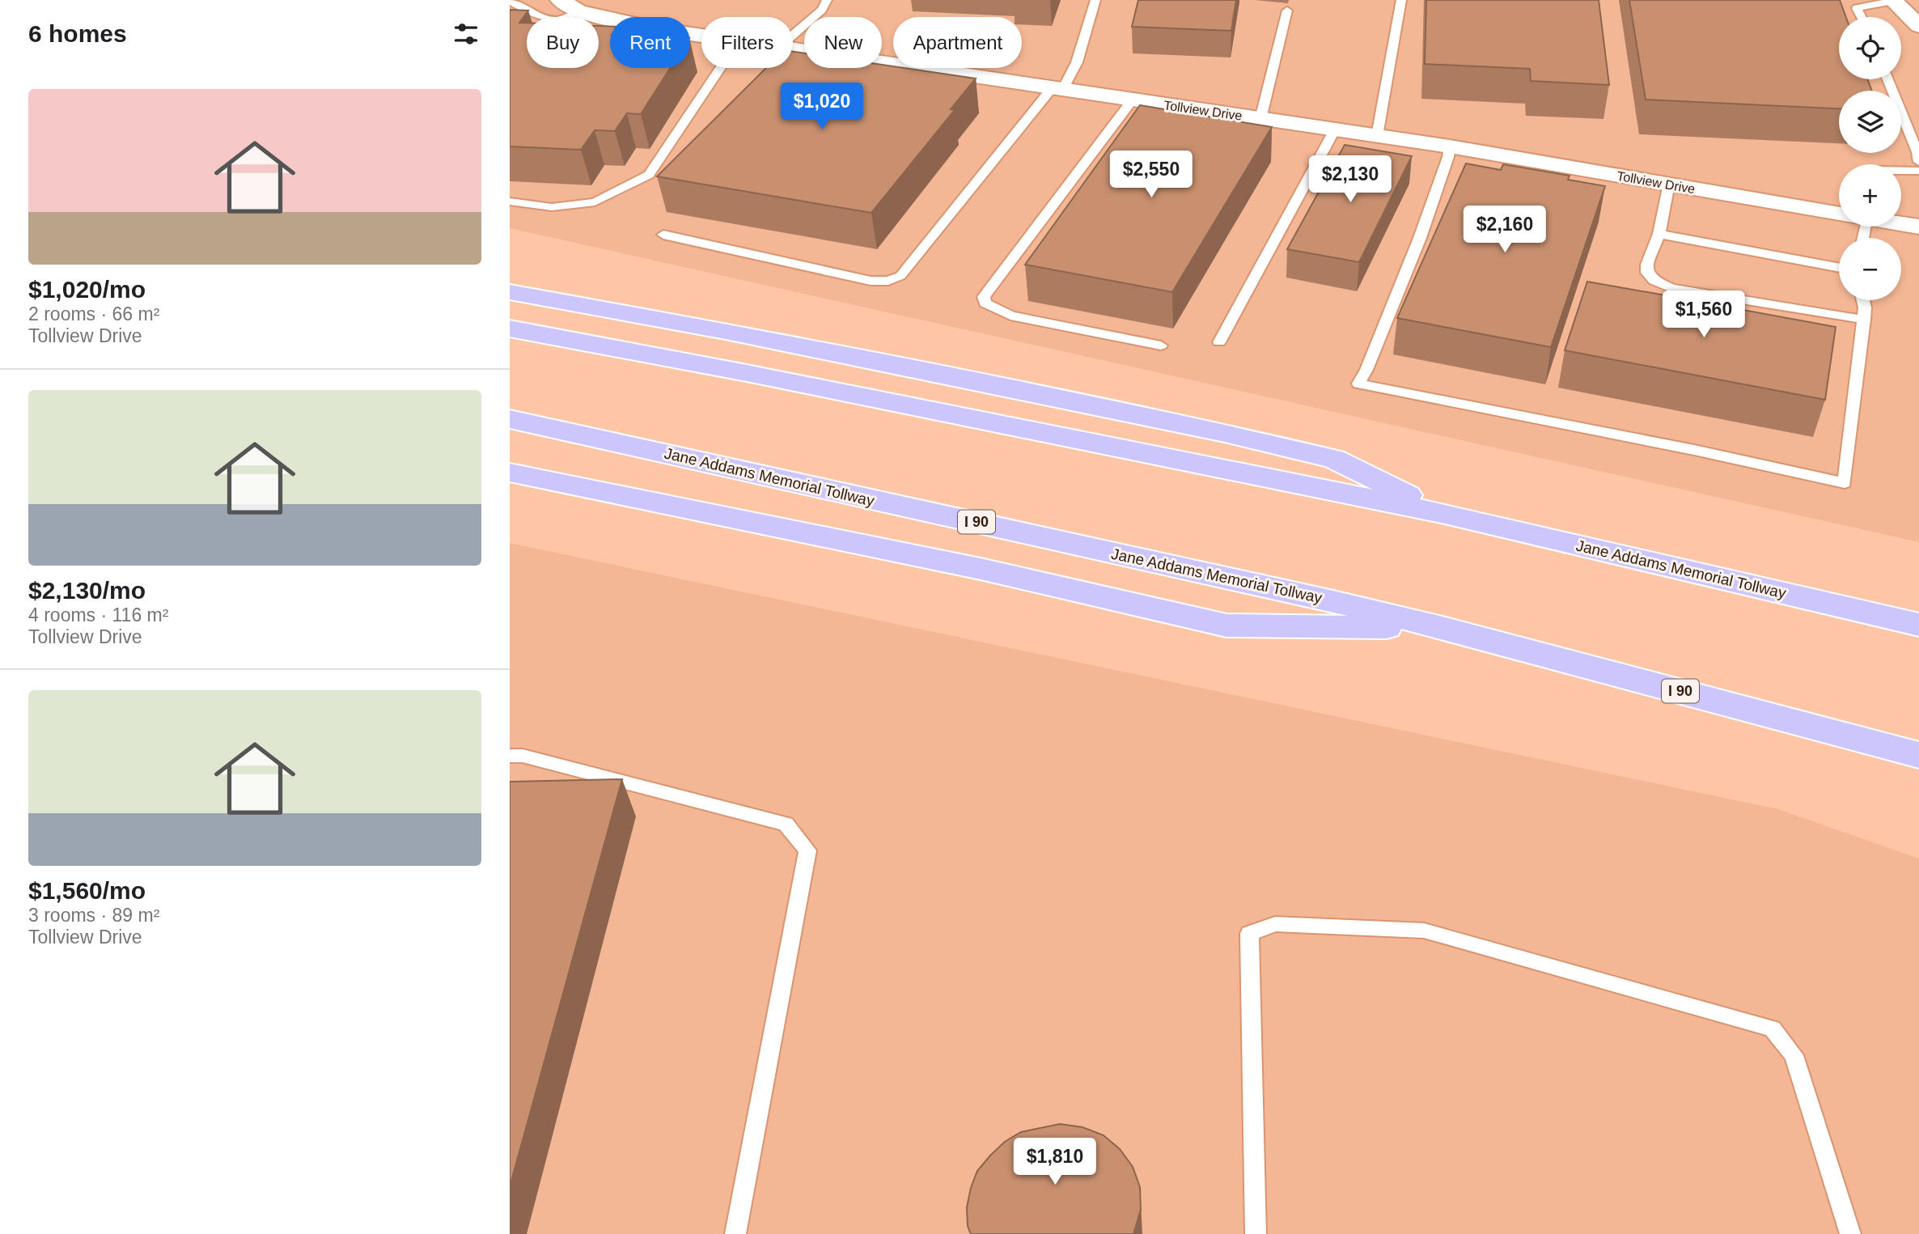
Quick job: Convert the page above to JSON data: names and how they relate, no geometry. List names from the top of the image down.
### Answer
{
  "streets": {
    "highway": ["Jane Addams Memorial Tollway", "I 90"],
    "street": ["Tollview Drive"]
  },
  "page": {
    "heading": "6 homes",
    "map_buttons": ["+", "−"],
    "chip": [
      "Buy",
      "Rent",
      "Filters",
      "New",
      "Apartment"
    ],
    "list": [
      {
        "name": "$1,020/mo",
        "note": "2 rooms · 66 m² · Tollview Drive"
      },
      {
        "name": "$2,130/mo",
        "note": "4 rooms · 116 m² · Tollview Drive"
      },
      {
        "name": "$1,560/mo",
        "note": "3 rooms · 89 m² · Tollview Drive"
      }
    ],
    "price": [
      "$1,020",
      "$2,550",
      "$2,130",
      "$2,160",
      "$1,560",
      "$1,810"
    ]
  }
}
